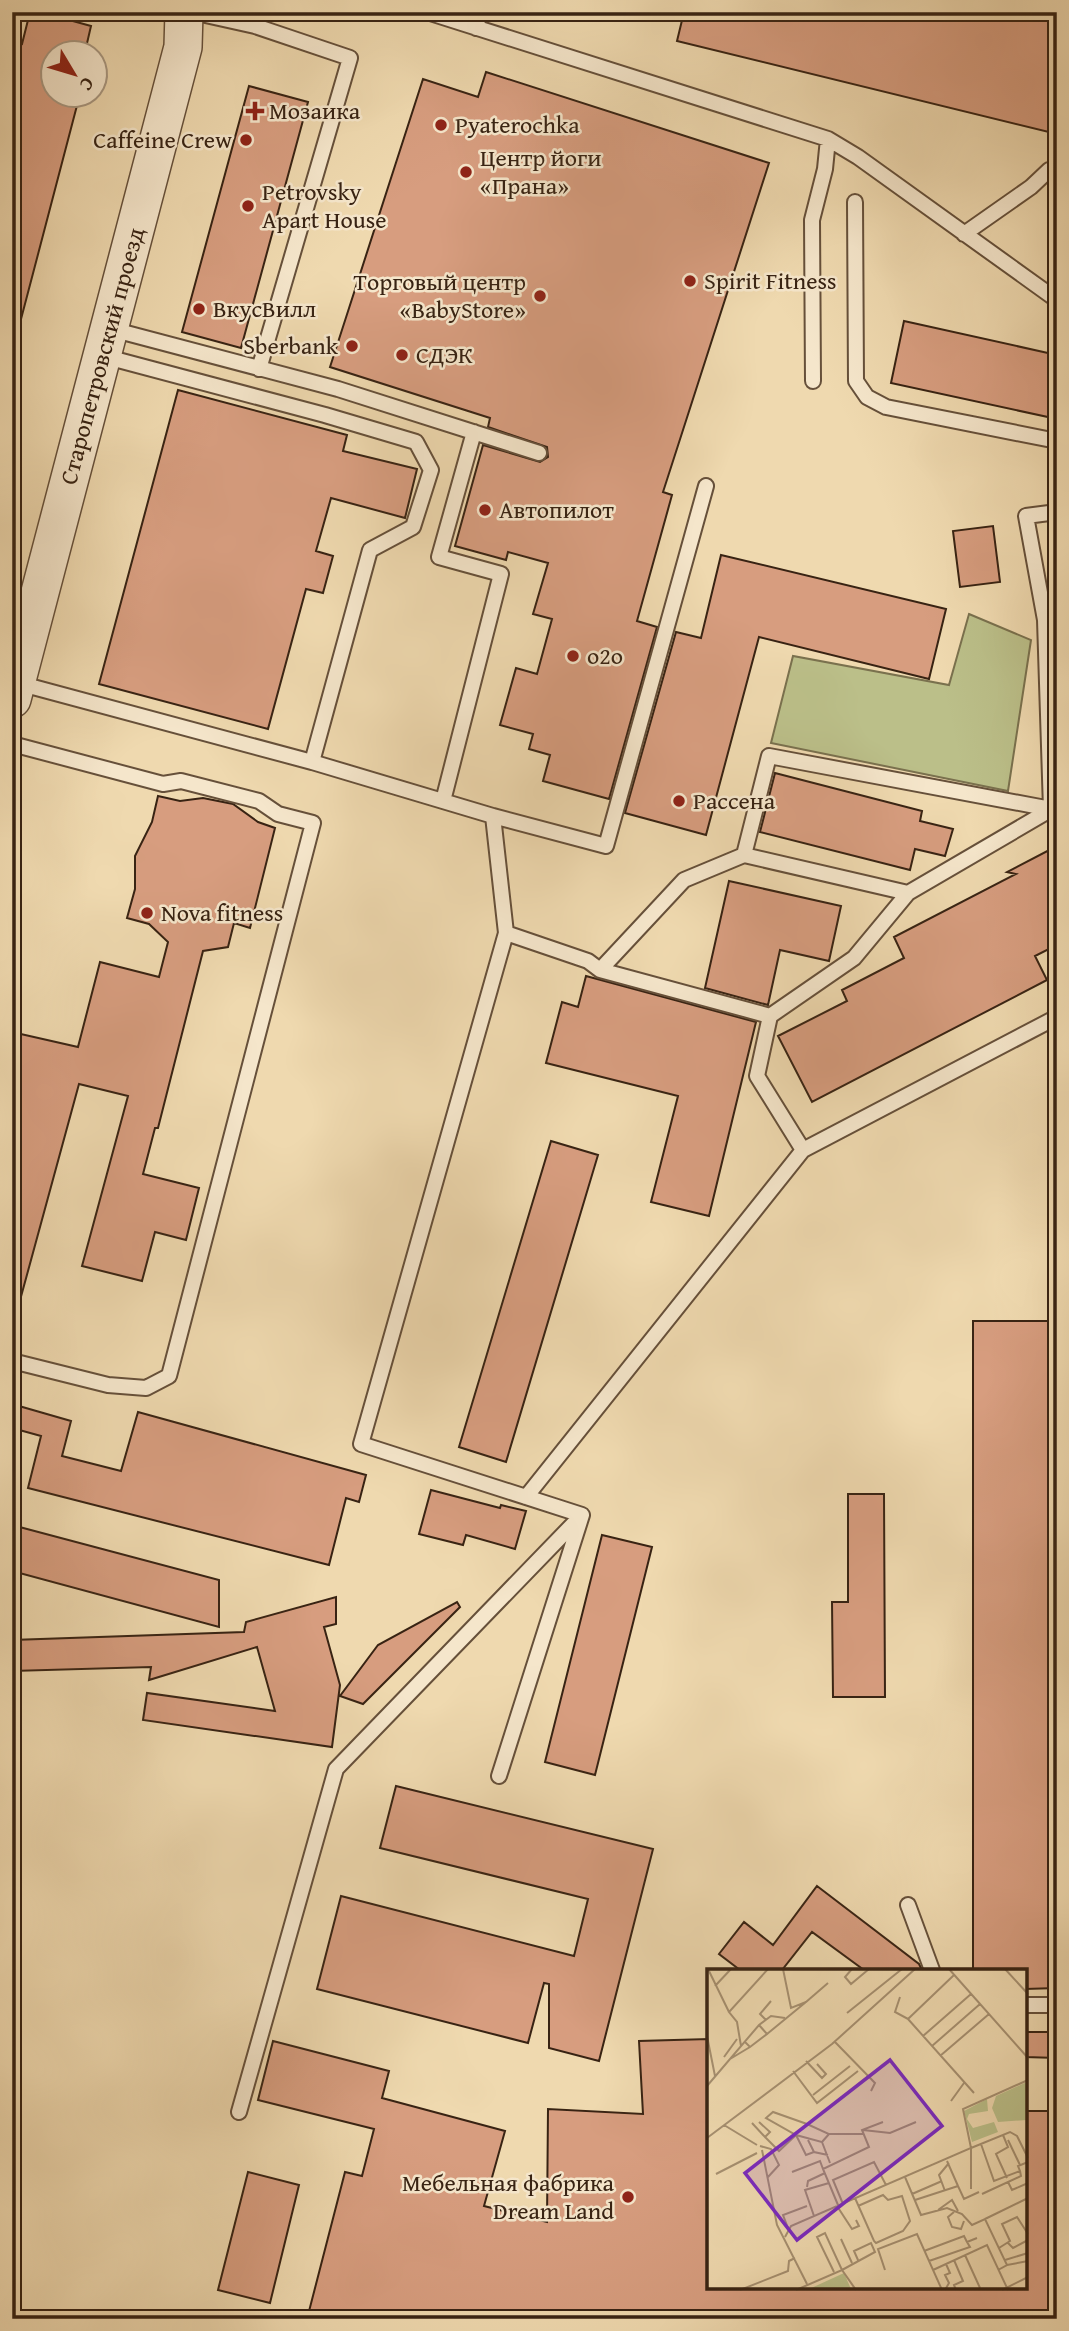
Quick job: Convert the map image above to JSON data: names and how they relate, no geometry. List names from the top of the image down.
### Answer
{
  "streets": {
    "street": ["Старопетровский проезд"]
  },
  "places": {
    "health": ["Мозаика"],
    "other": [
      "Pyaterochka",
      "Caffeine Crew",
      "Центр йоги «Прана»",
      "Petrovsky Apart House",
      "Spirit Fitness",
      "Торговый центр «BabyStore»",
      "ВкусВилл",
      "Sberbank",
      "СДЭК",
      "Автопилот",
      "o2o",
      "Рассена",
      "Nova fitness",
      "Мебельная фабрика Dream Land"
    ]
  },
  "north": "bottom right"
}
